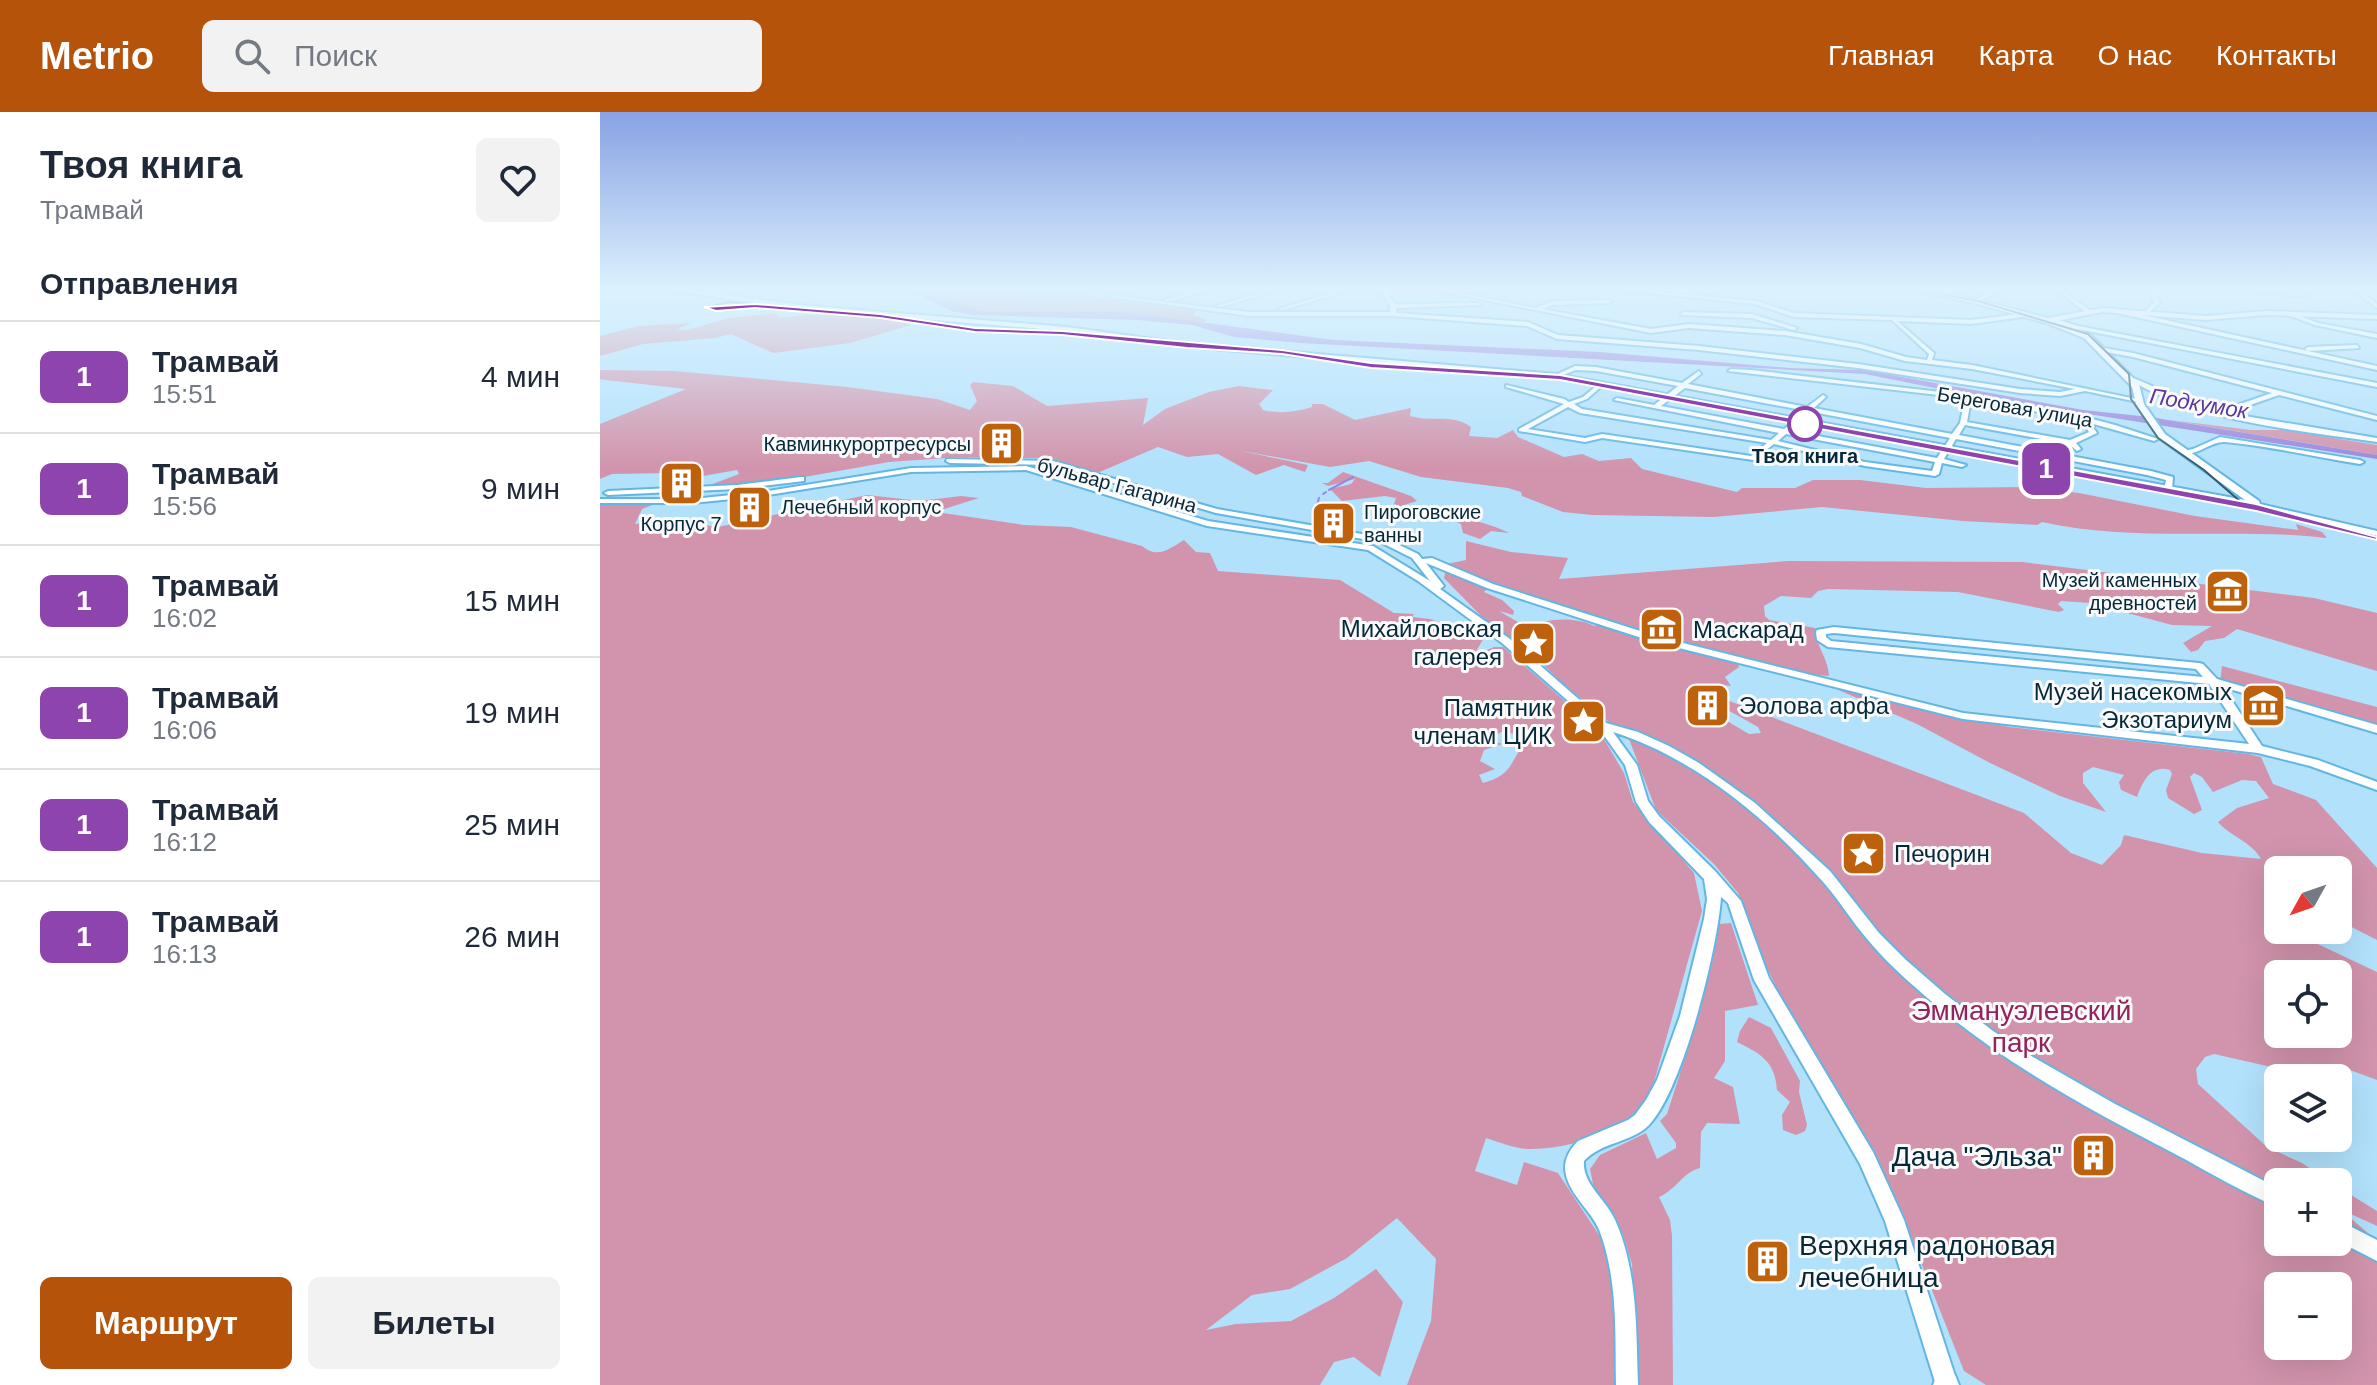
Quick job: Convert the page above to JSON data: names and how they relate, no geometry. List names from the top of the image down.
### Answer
{
  "streets": {
    "street": ["Береговая улица", "бульвар Гагарина"]
  },
  "water": ["Подкумок"],
  "parks": ["Эммануэлевский парк"],
  "places": {
    "other": ["Твоя книга"],
    "building": [
      "Кавминкурортресурсы",
      "Корпус 7",
      "Лечебный корпус",
      "Пироговские ванны",
      "Эолова арфа",
      "Дача \"Эльза\"",
      "Верхняя радоновая лечебница"
    ],
    "museum": ["Музей каменных древностей", "Маскарад", "Музей насекомых Экзотариум"],
    "place": ["Михайловская галерея", "Памятник членам ЦИК", "Печорин"]
  },
  "lines": ["tram line 1"],
  "north": "bottom left",
  "page": {
    "header": "Metrio",
    "search": "Поиск",
    "nav": [
      "Главная",
      "Карта",
      "О нас",
      "Контакты"
    ],
    "heading": [
      ["Твоя книга", "Трамвай"],
      "Отправления"
    ],
    "on_map": "1",
    "list": [
      {
        "mark": "1",
        "name": "Трамвай",
        "note": "15:51",
        "value": "4 мин"
      },
      {
        "mark": "1",
        "name": "Трамвай",
        "note": "15:56",
        "value": "9 мин"
      },
      {
        "mark": "1",
        "name": "Трамвай",
        "note": "16:02",
        "value": "15 мин"
      },
      {
        "mark": "1",
        "name": "Трамвай",
        "note": "16:06",
        "value": "19 мин"
      },
      {
        "mark": "1",
        "name": "Трамвай",
        "note": "16:12",
        "value": "25 мин"
      },
      {
        "mark": "1",
        "name": "Трамвай",
        "note": "16:13",
        "value": "26 мин"
      }
    ],
    "map_buttons": ["+", "−"],
    "buttons": ["Маршрут", "Билеты"]
  }
}
